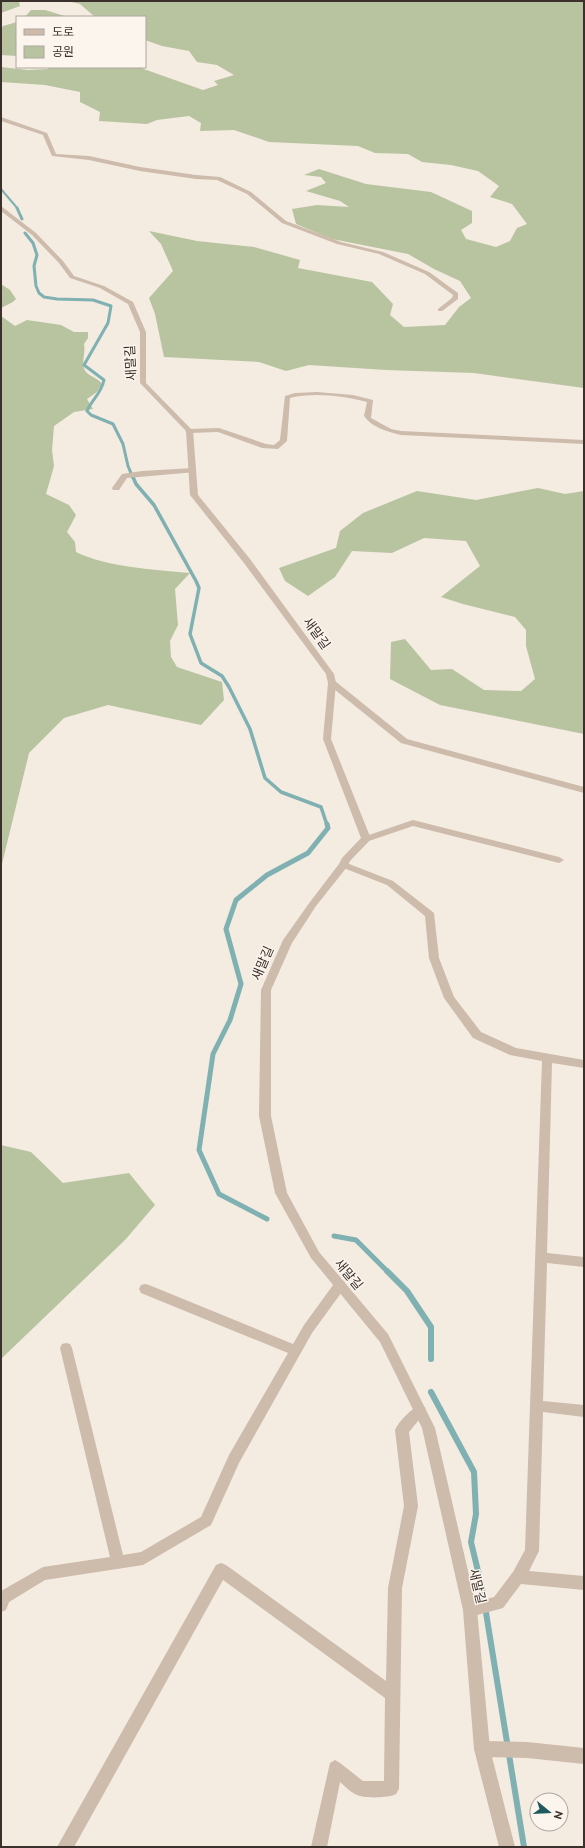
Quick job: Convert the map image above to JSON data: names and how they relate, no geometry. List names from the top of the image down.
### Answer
{
  "streets": {
    "street": ["새말길"]
  },
  "legend": ["도로", "공원"],
  "north": "right"
}
